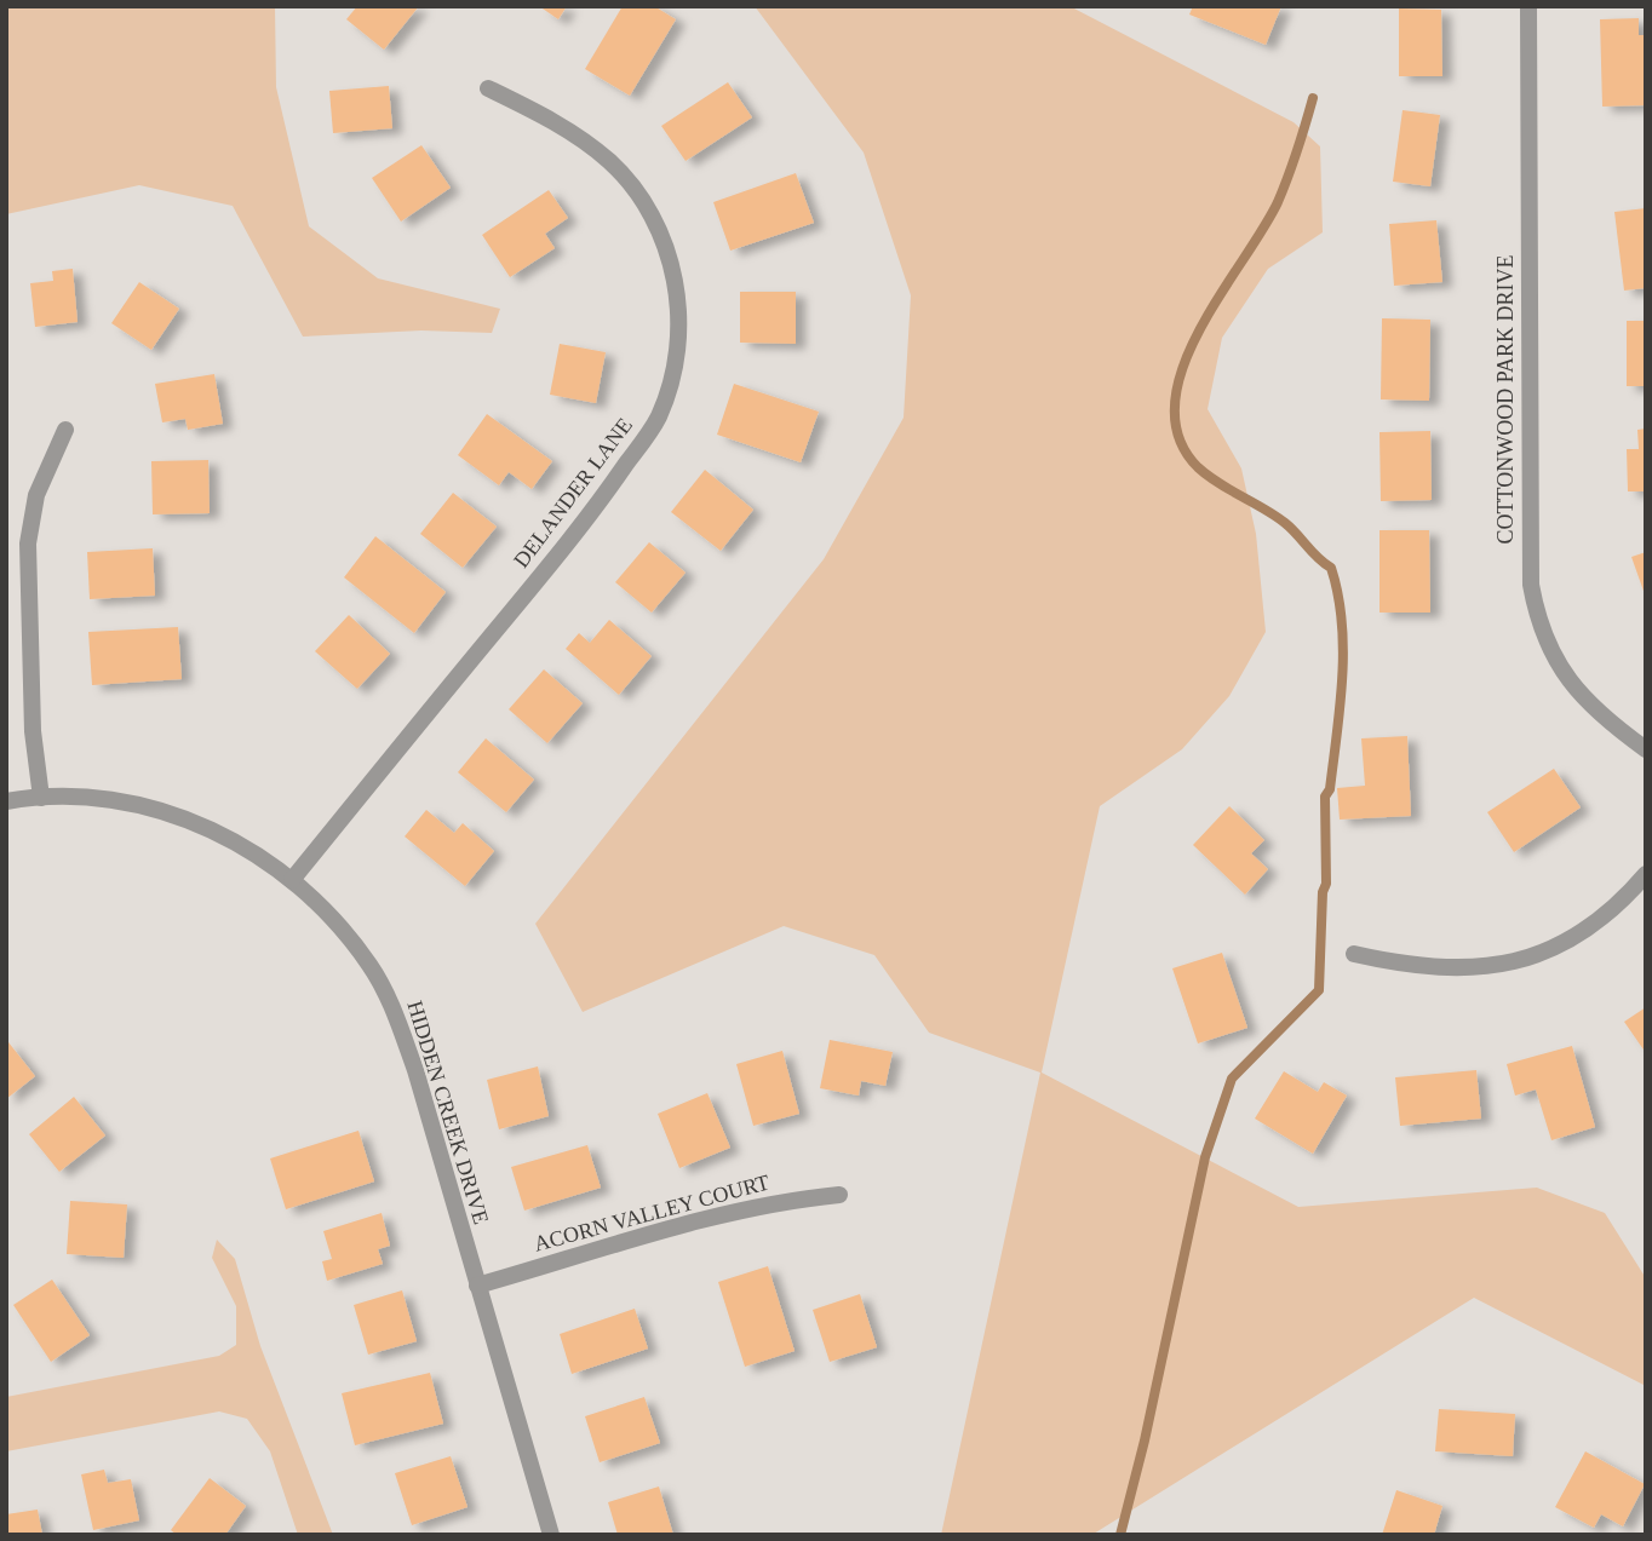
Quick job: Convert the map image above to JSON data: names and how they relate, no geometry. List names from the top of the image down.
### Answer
{
  "streets": {
    "street": [
      "COTTONWOOD PARK DRIVE",
      "DELANDER LANE",
      "HIDDEN CREEK DRIVE",
      "ACORN VALLEY COURT"
    ]
  },
  "crossings": [
    ["DELANDER LANE", "HIDDEN CREEK DRIVE"],
    ["HIDDEN CREEK DRIVE", "ACORN VALLEY COURT"]
  ]
}
